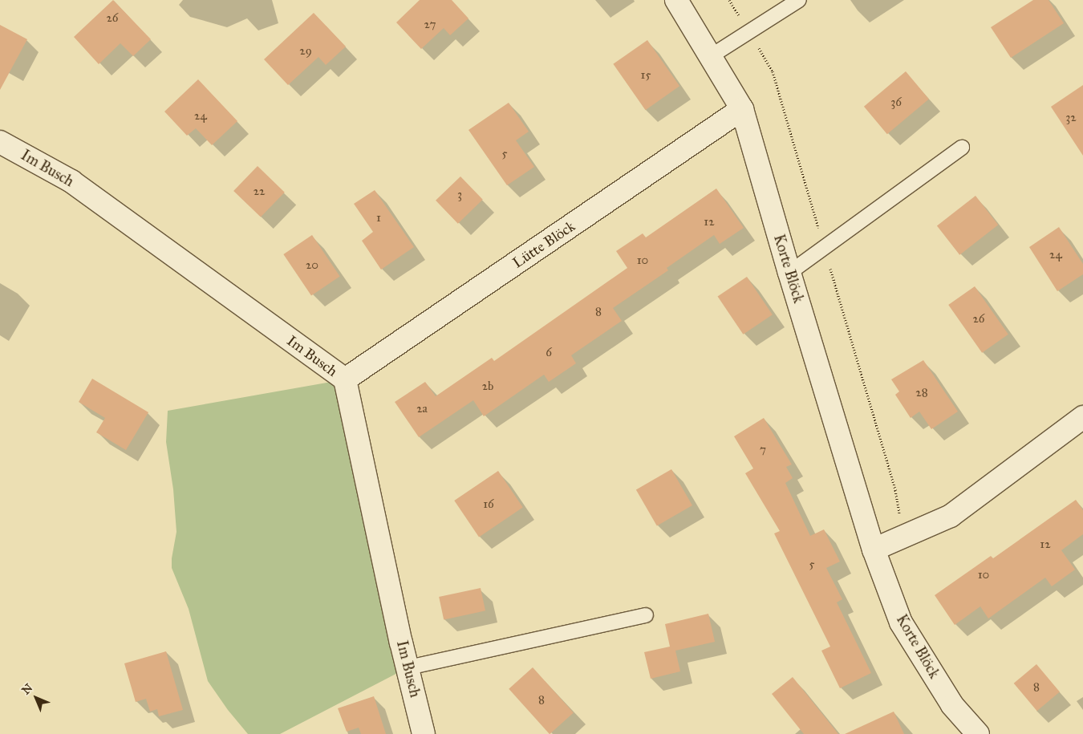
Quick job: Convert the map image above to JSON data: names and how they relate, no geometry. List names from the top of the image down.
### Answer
{
  "streets": {
    "street": ["Im Busch", "Lütte Blöck", "Korte Blöck"]
  },
  "crossings": [
    ["Im Busch", "Lütte Blöck"],
    ["Lütte Blöck", "Korte Blöck"]
  ],
  "house_numbers": [
    "26",
    "27",
    "29",
    "15",
    "36",
    "24",
    "32",
    "5",
    "22",
    "3",
    "1",
    "12",
    "24",
    "10",
    "20",
    "8",
    "26",
    "6",
    "2b",
    "28",
    "2a",
    "7",
    "16",
    "12",
    "5",
    "10",
    "8",
    "8"
  ],
  "north": "top left"
}
